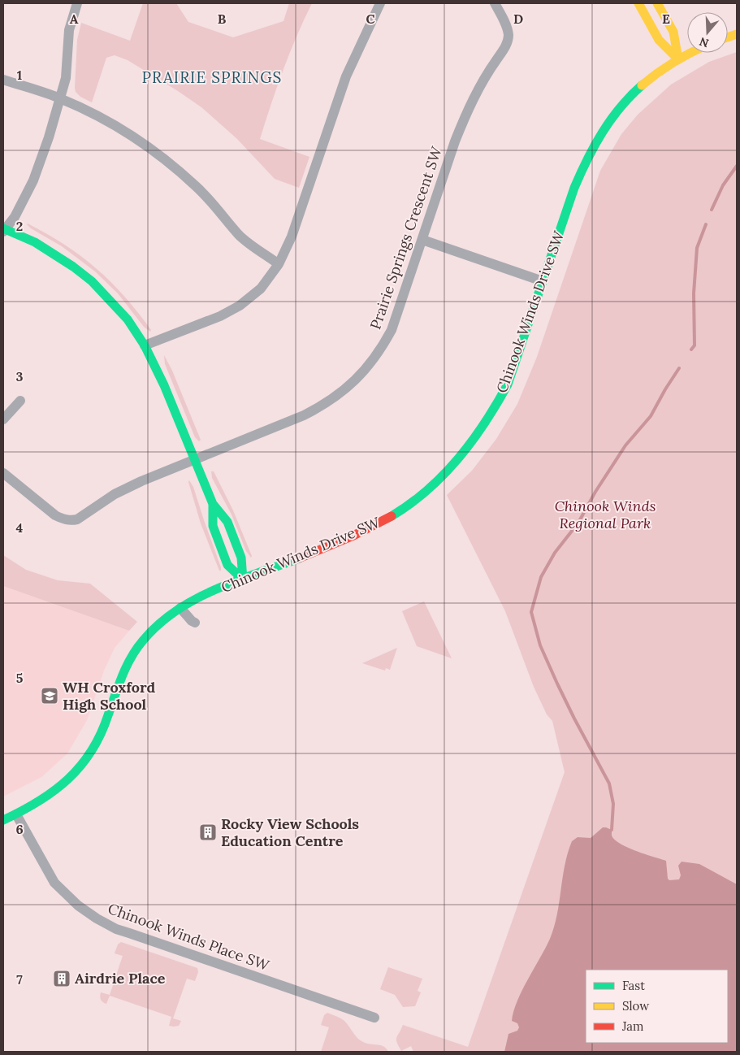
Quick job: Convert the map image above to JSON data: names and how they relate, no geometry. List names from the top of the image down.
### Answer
{
  "streets": {
    "street": ["Prairie Springs Crescent SW", "Chinook Winds Drive SW", "Chinook Winds Place SW"]
  },
  "crossings": [
    ["Chinook Winds Drive SW", "Chinook Winds Place SW"]
  ],
  "districts": ["PRAIRIE SPRINGS"],
  "parks": ["Chinook Winds Regional Park"],
  "places": {
    "school or university": ["WH Croxford High School"],
    "building": ["Rocky View Schools Education Centre", "Airdrie Place"]
  },
  "legend": ["Fast", "Slow", "Jam"],
  "north": "bottom",
  "grid": {
    "columns": [
      "A",
      "B",
      "C",
      "D",
      "E"
    ],
    "rows": [
      "1",
      "2",
      "3",
      "4",
      "5",
      "6",
      "7"
    ]
  }
}
